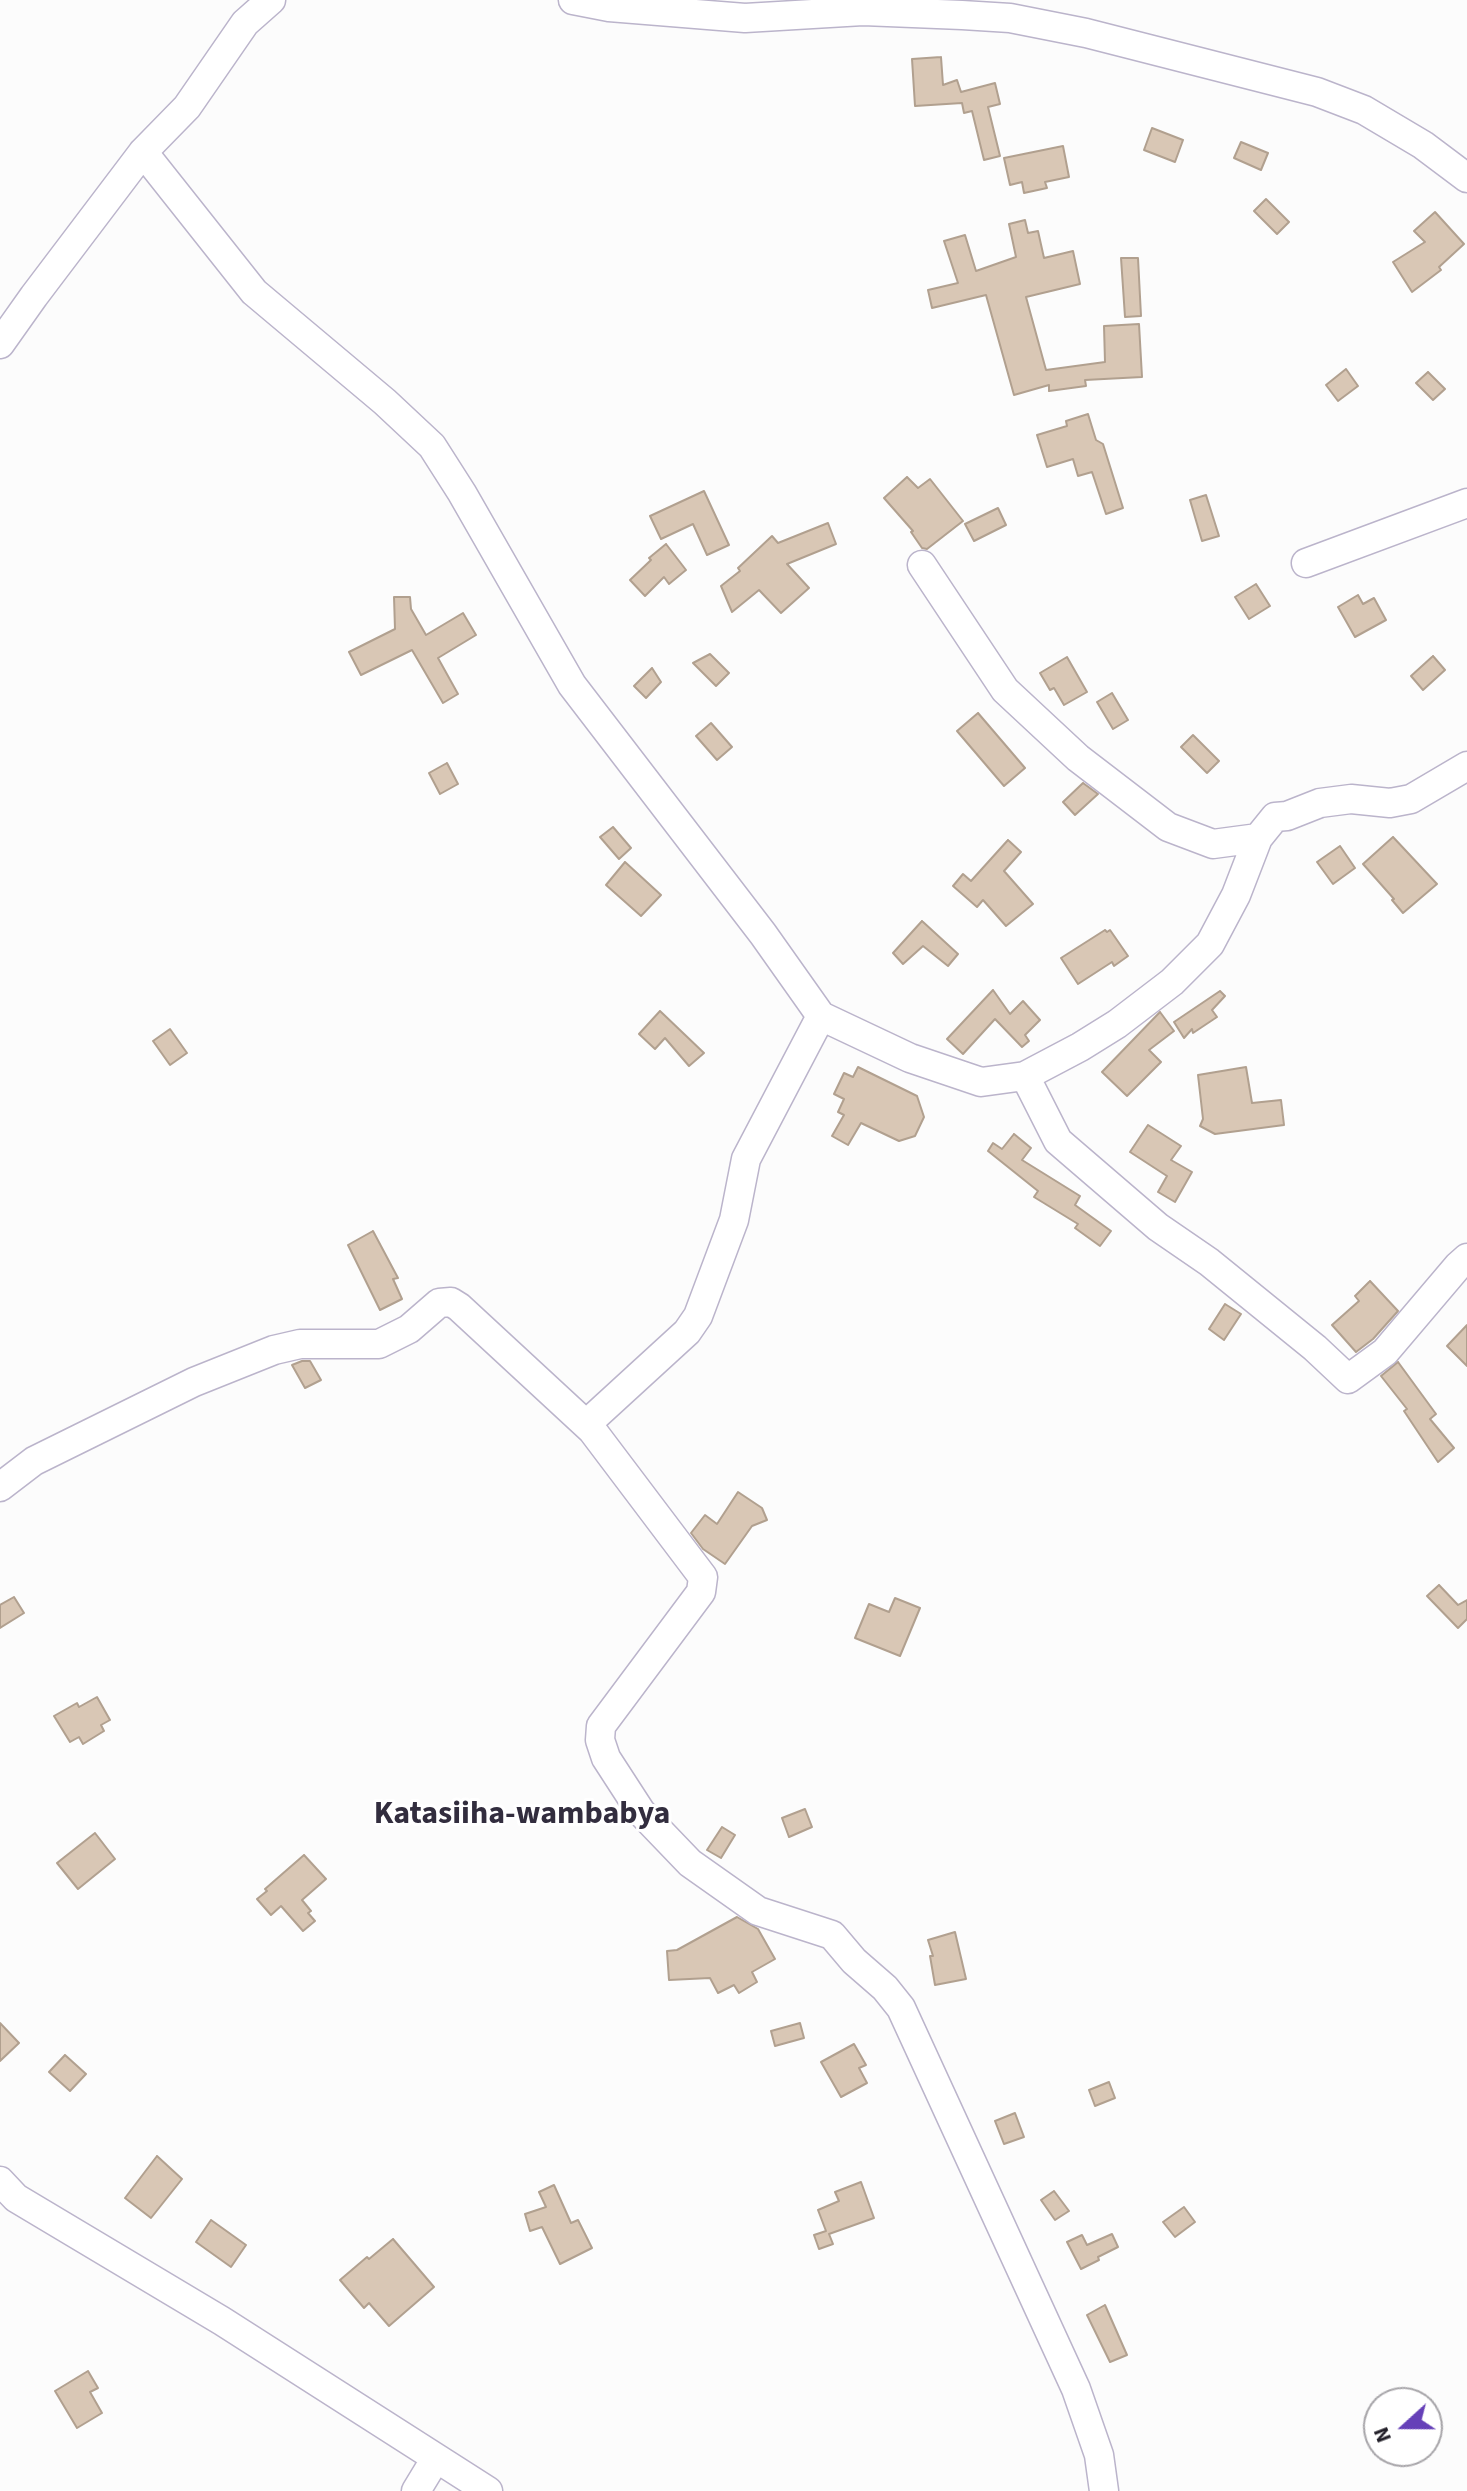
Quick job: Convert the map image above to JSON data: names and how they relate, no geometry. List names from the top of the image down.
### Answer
{
  "districts": ["Katasiiha-wambabya"],
  "north": "left"
}
